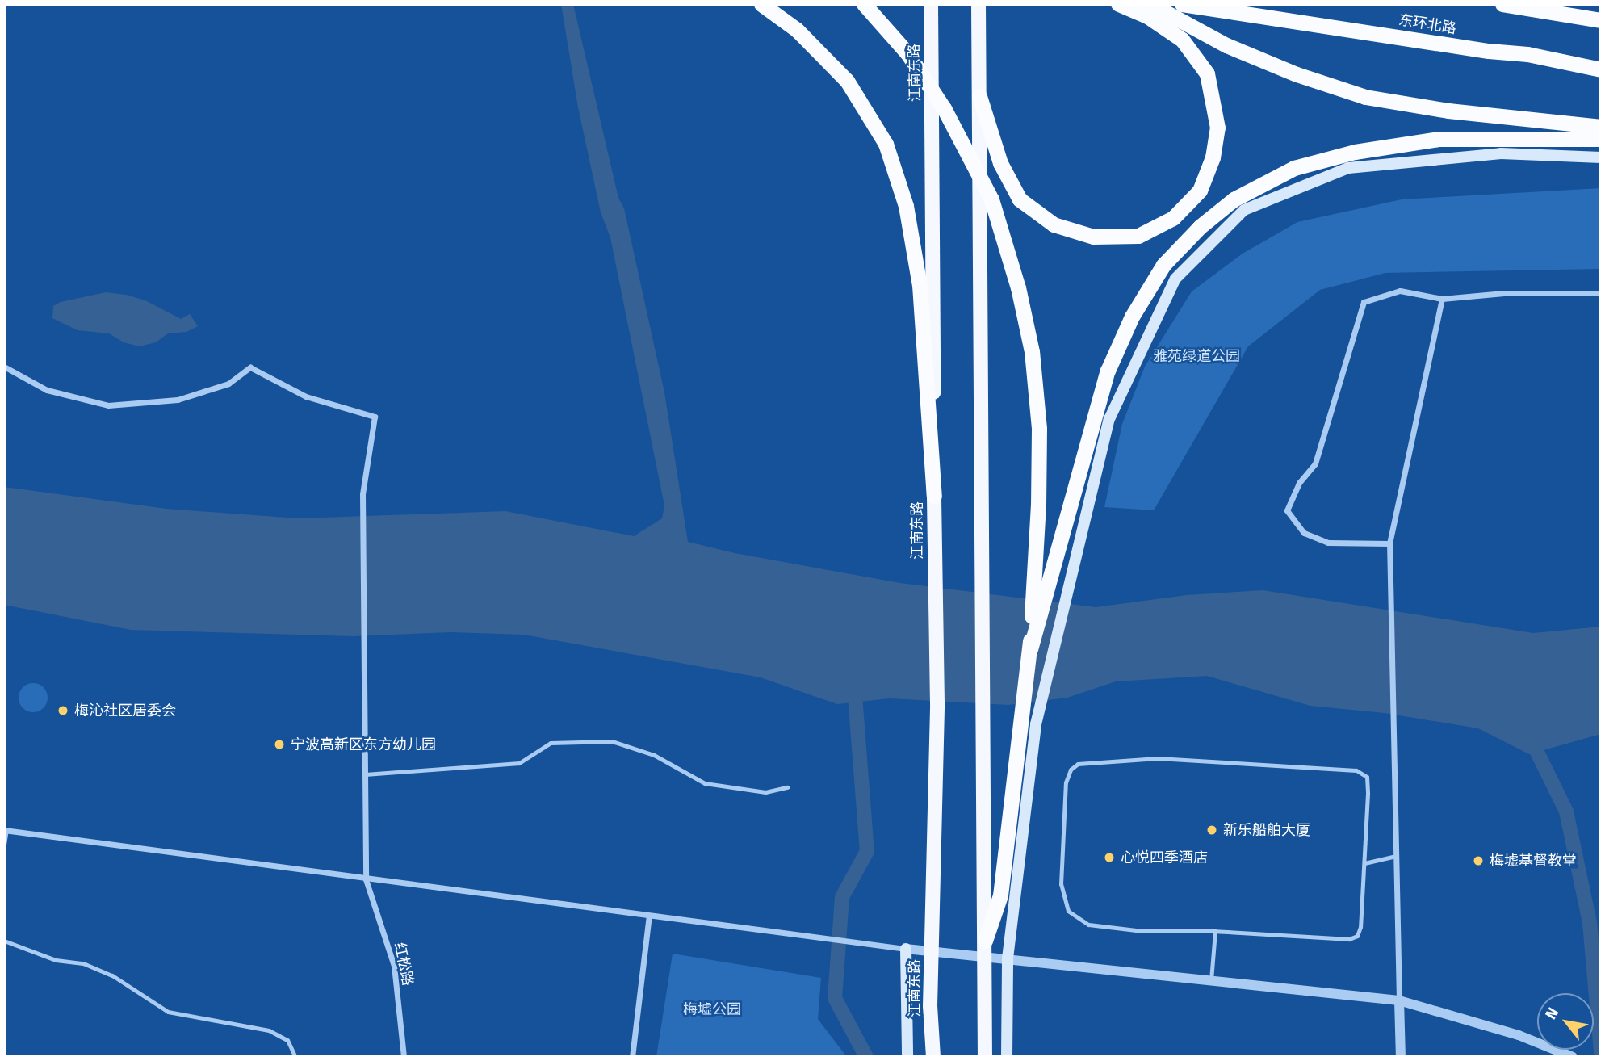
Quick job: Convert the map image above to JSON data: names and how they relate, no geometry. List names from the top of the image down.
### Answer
{
  "streets": {
    "highway": ["东环北路"],
    "main road": ["江南东路"],
    "street": ["红松路"]
  },
  "parks": ["雅苑绿道公园", "梅墟公园"],
  "places": [
    "梅沁社区居委会",
    "宁波高新区东方幼儿园",
    "新乐船舶大厦",
    "心悦四季酒店",
    "梅墟基督教堂"
  ],
  "north": "top left"
}
